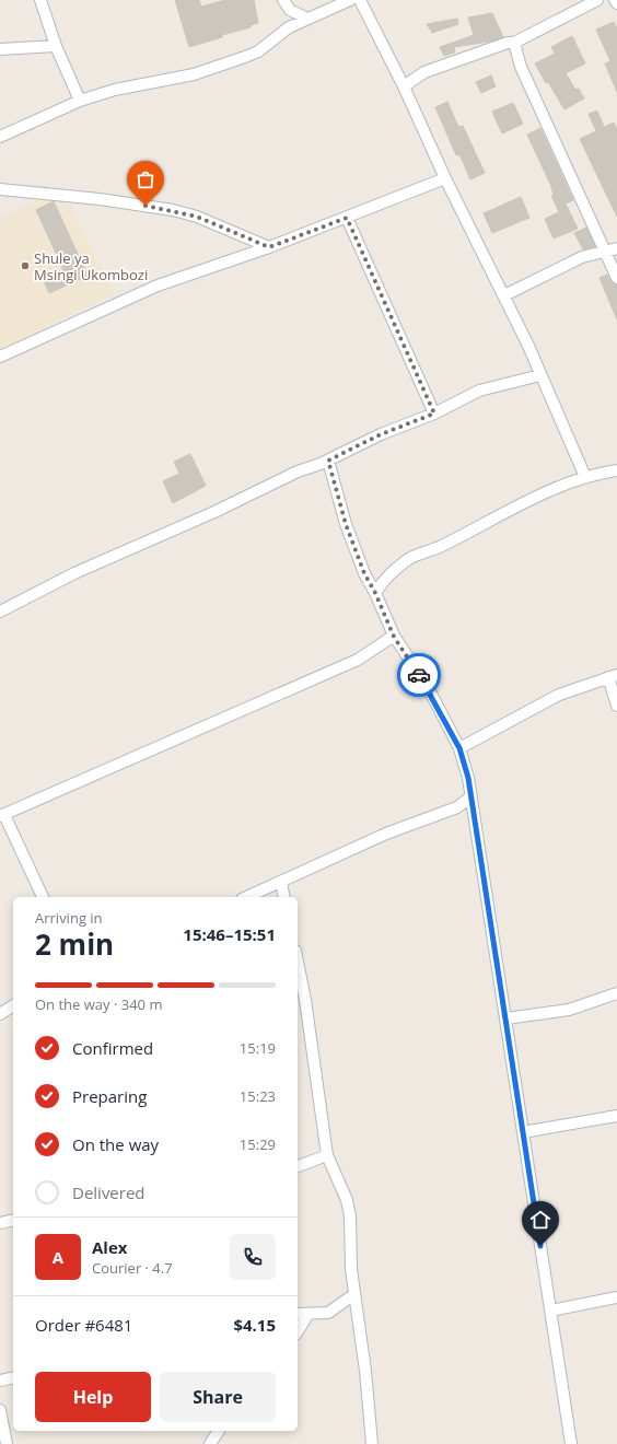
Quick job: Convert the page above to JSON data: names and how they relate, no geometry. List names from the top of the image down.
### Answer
{
  "places": ["Shule ya Msingi Ukombozi"],
  "page": {
    "heading": ["2 min", "Arriving in", "15:46–15:51"],
    "panel": [
      "Alex",
      "Courier · 4.7",
      "Order #6481",
      "$4.15"
    ],
    "bar": "On the way · 340 m",
    "list": [
      ["Confirmed", "15:19"],
      ["Preparing", "15:23"],
      ["On the way", "15:29"],
      "Delivered"
    ],
    "round": "A",
    "buttons": ["Help", "Share"]
  }
}
